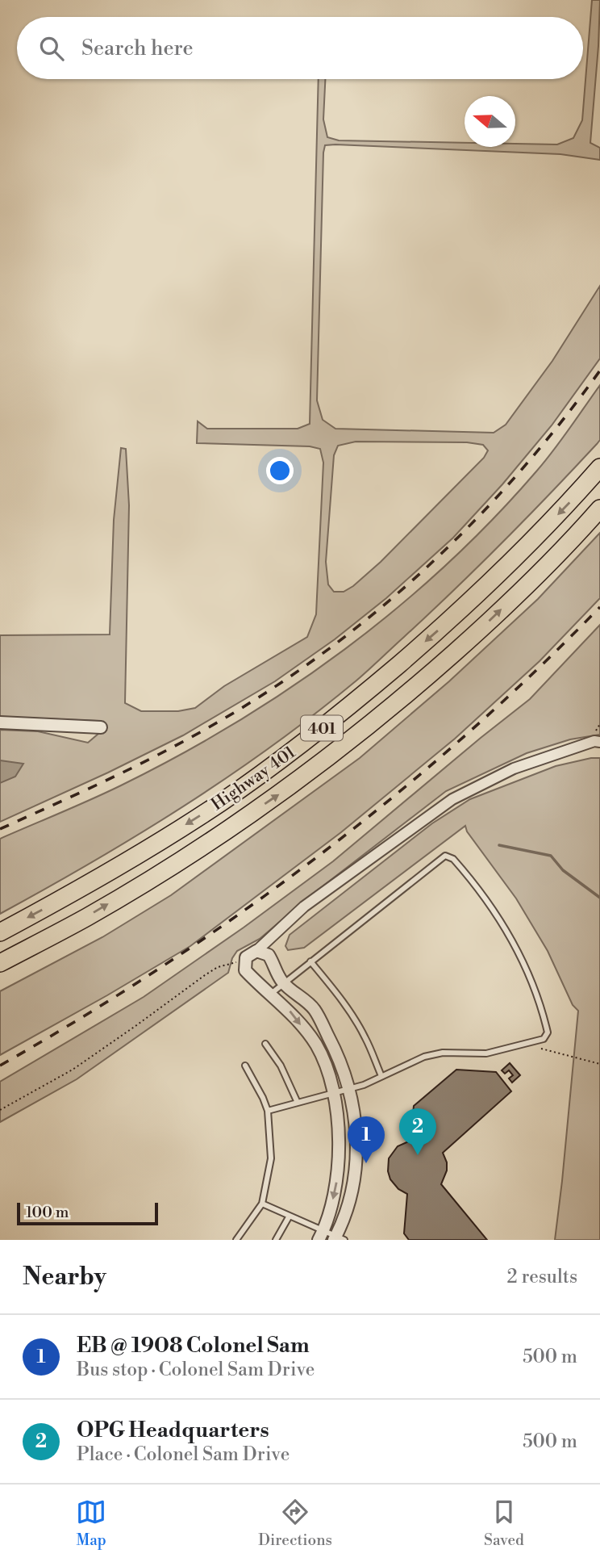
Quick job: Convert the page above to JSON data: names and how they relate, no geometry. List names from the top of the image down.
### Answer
{
  "streets": {
    "highway": ["401", "Highway 401"]
  },
  "scale_bar": "100 m",
  "north": "left",
  "page": {
    "search": "Search here",
    "pins": ["2", "1"],
    "scale": "100 m",
    "heading": ["Nearby", "2 results"],
    "list": [
      {
        "mark": "1",
        "name": "EB @ 1908 Colonel Sam",
        "note": "Bus stop · Colonel Sam Drive",
        "value": "500 m"
      },
      {
        "mark": "2",
        "name": "OPG Headquarters",
        "note": "Place · Colonel Sam Drive",
        "value": "500 m"
      }
    ],
    "nav": ["Map", "Directions", "Saved"]
  }
}
